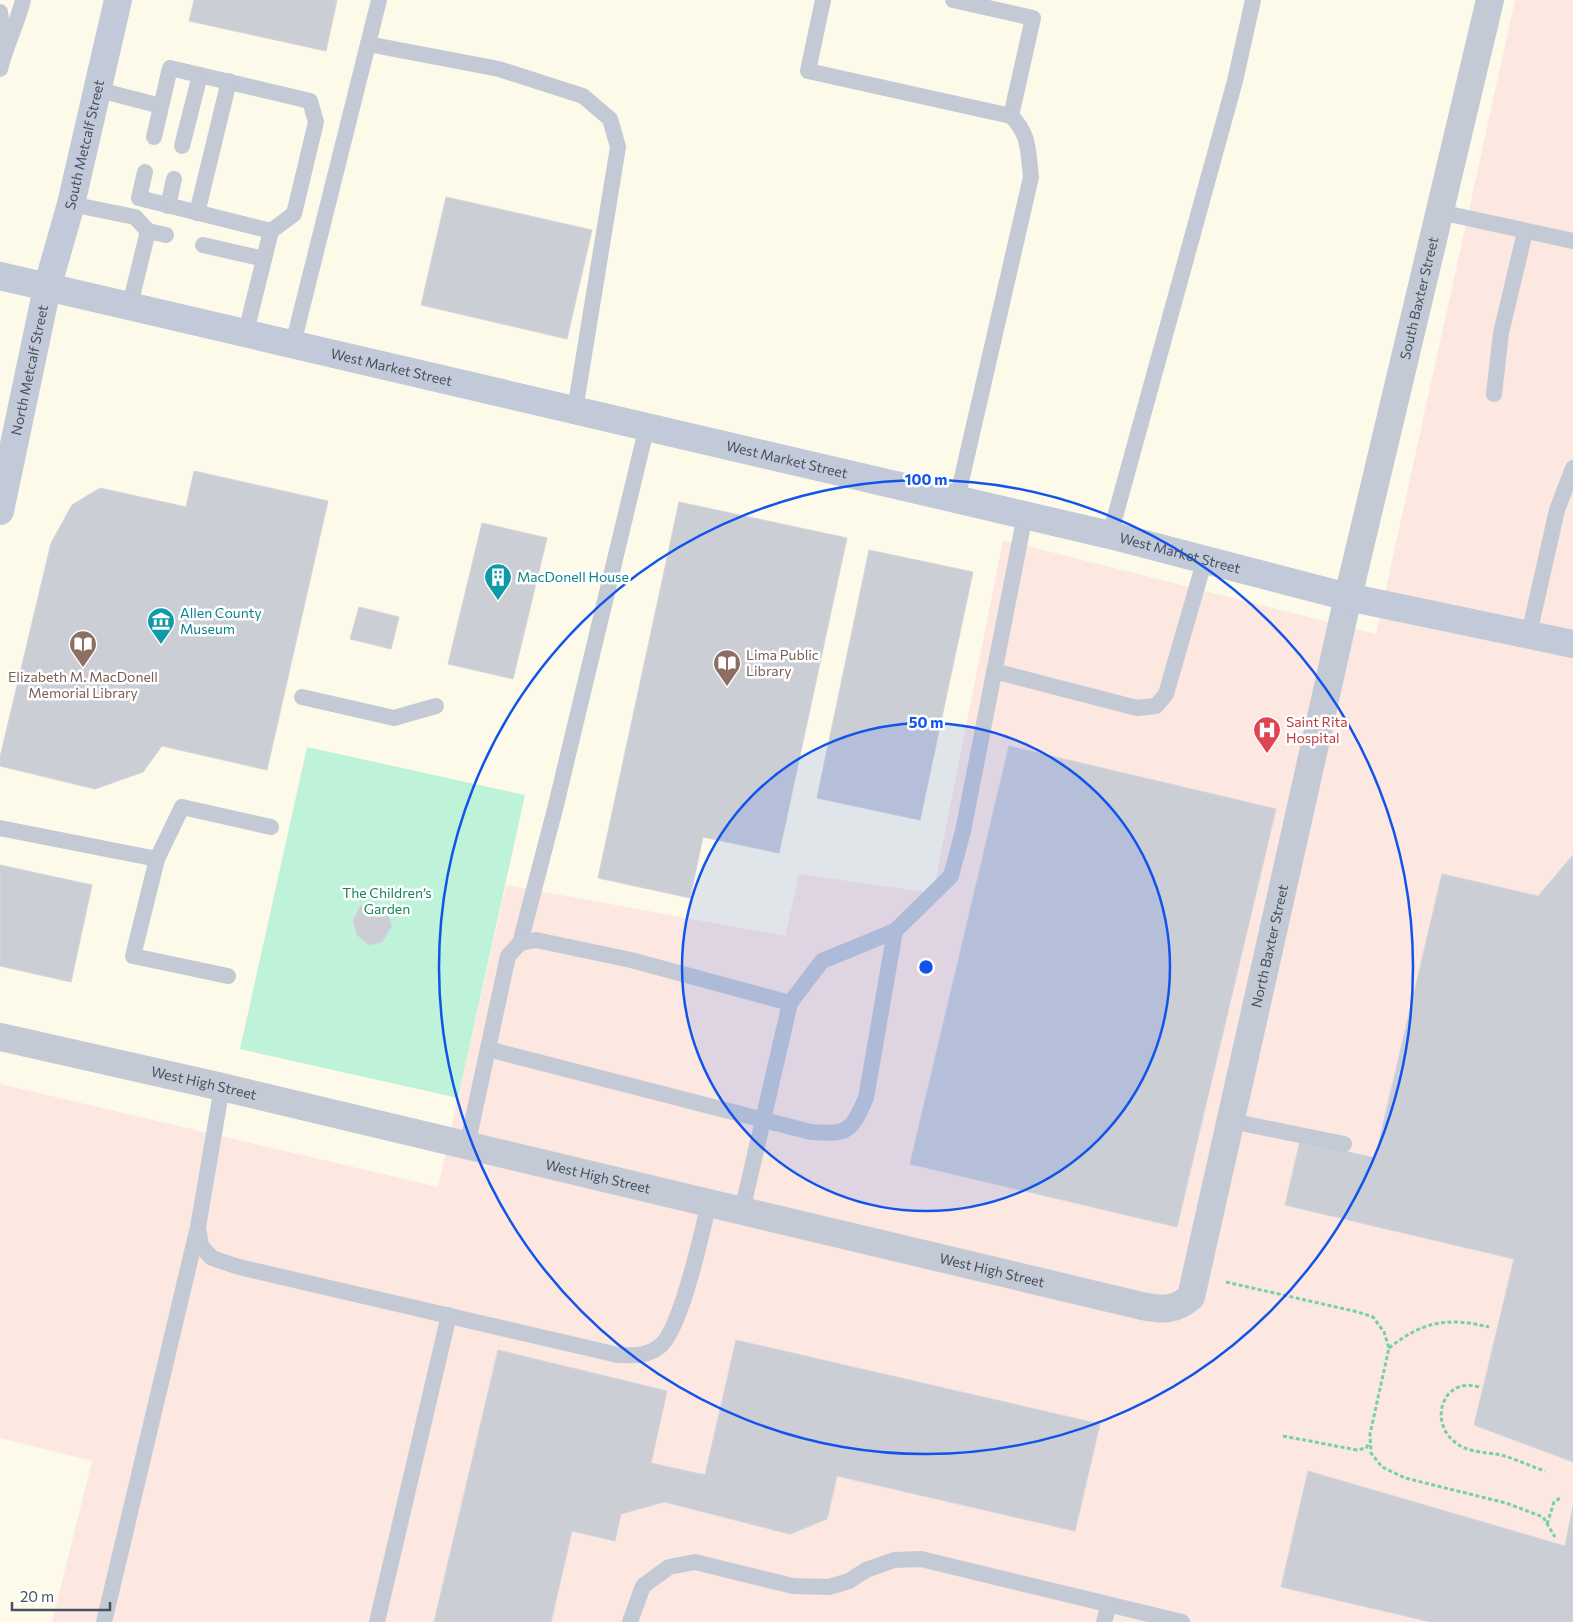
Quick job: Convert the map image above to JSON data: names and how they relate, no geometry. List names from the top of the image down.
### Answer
{
  "streets": {
    "street": [
      "South Metcalf Street",
      "South Baxter Street",
      "West Market Street",
      "North Metcalf Street",
      "North Baxter Street",
      "West High Street"
    ]
  },
  "crossings": [
    ["South Metcalf Street", "West Market Street"],
    ["South Metcalf Street", "North Metcalf Street"],
    ["South Baxter Street", "West Market Street"],
    ["South Baxter Street", "North Baxter Street"],
    ["West Market Street", "North Metcalf Street"],
    ["West Market Street", "North Baxter Street"],
    ["North Baxter Street", "West High Street"]
  ],
  "parks": ["The Children’s Garden"],
  "places": {
    "building": ["MacDonell House"],
    "museum": ["Allen County Museum"],
    "library": ["Elizabeth M. MacDonell Memorial Library", "Lima Public Library"],
    "hospital": ["Saint Rita Hospital"]
  },
  "scale_bar": "20 m",
  "rings": ["100 m", "50 m"]
}
